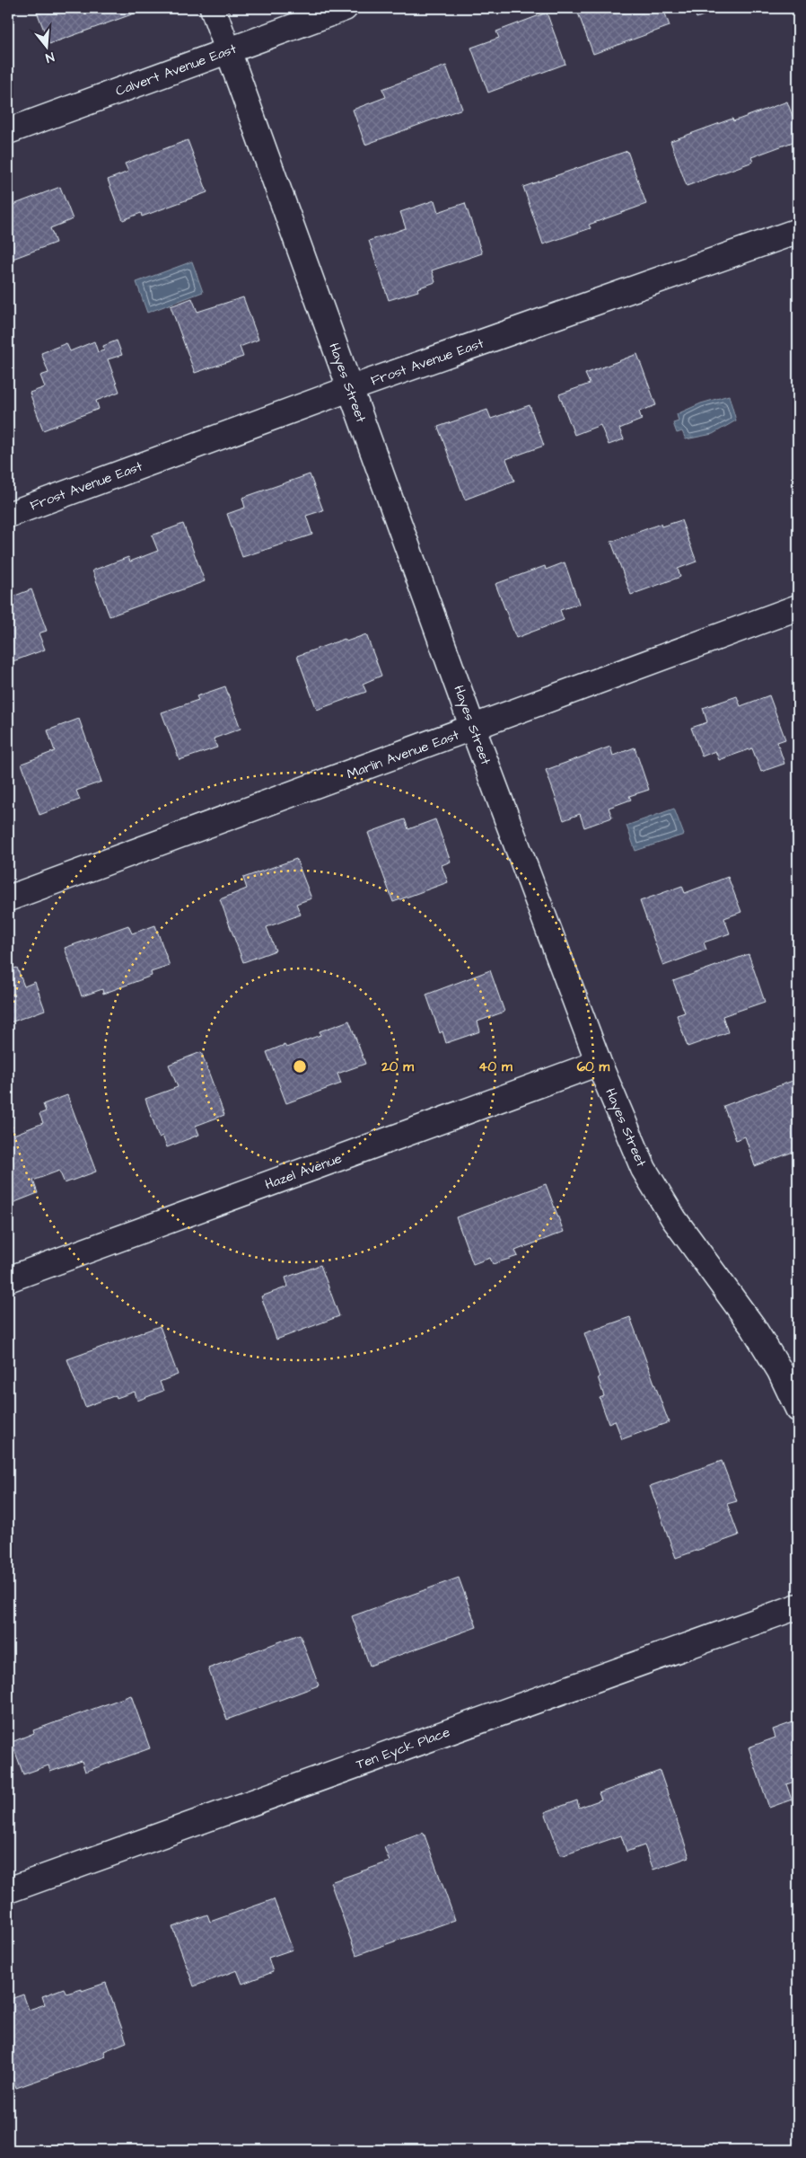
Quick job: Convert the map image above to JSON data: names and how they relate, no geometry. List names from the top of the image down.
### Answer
{
  "streets": {
    "street": [
      "Calvert Avenue East",
      "Frost Avenue East",
      "Hayes Street",
      "Marlin Avenue East",
      "Hazel Avenue",
      "Ten Eyck Place"
    ]
  },
  "crossings": [
    ["Calvert Avenue East", "Hayes Street"],
    ["Frost Avenue East", "Hayes Street"],
    ["Hayes Street", "Marlin Avenue East"],
    ["Hayes Street", "Hazel Avenue"]
  ],
  "north": "bottom",
  "rings": ["20 m", "40 m", "60 m"]
}
